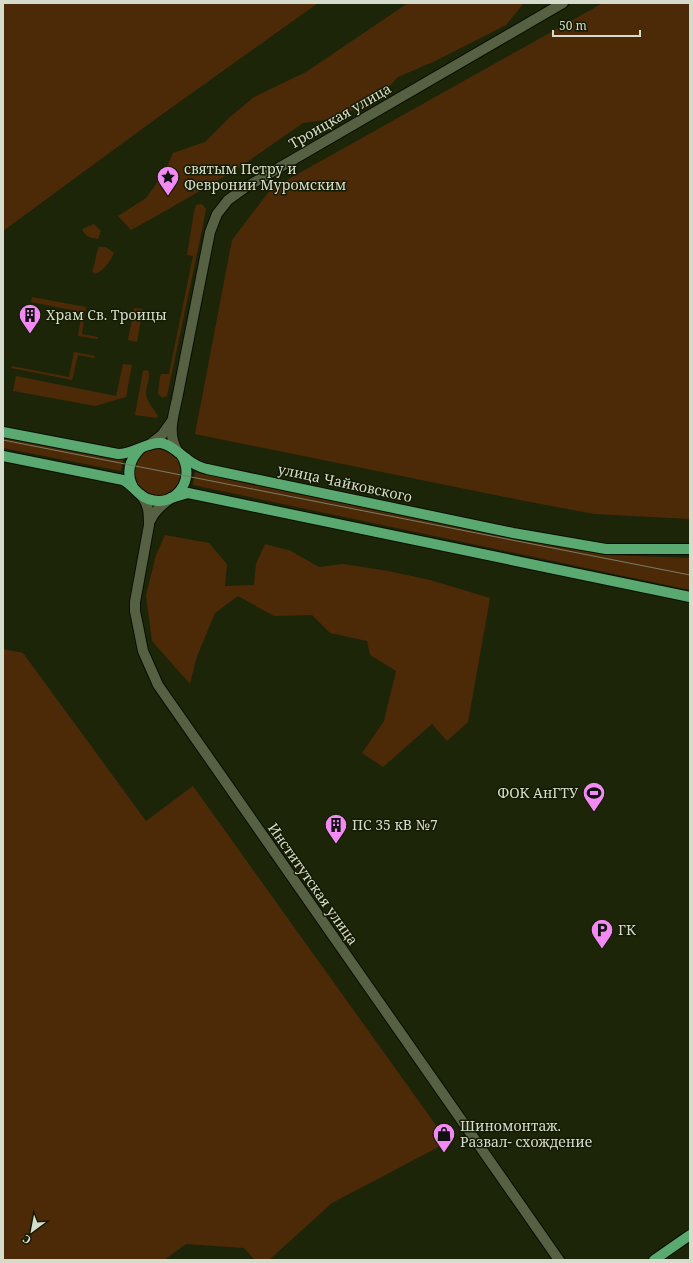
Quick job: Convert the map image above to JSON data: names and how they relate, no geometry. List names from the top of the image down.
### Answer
{
  "streets": {
    "main road": ["улица Чайковского"],
    "street": ["Троицкая улица", "Институтская улица"]
  },
  "crossings": [
    ["улица Чайковского", "Институтская улица"]
  ],
  "places": {
    "place": ["святым Петру и Февронии Муромским"],
    "building": ["Храм Св. Троицы", "ПС 35 кВ №7"],
    "sports": ["ФОК АнГТУ"],
    "parking": ["ГК"],
    "shop": ["Шиномонтаж. Развал- схождение"]
  },
  "scale_bar": "50 m",
  "north": "bottom left"
}
